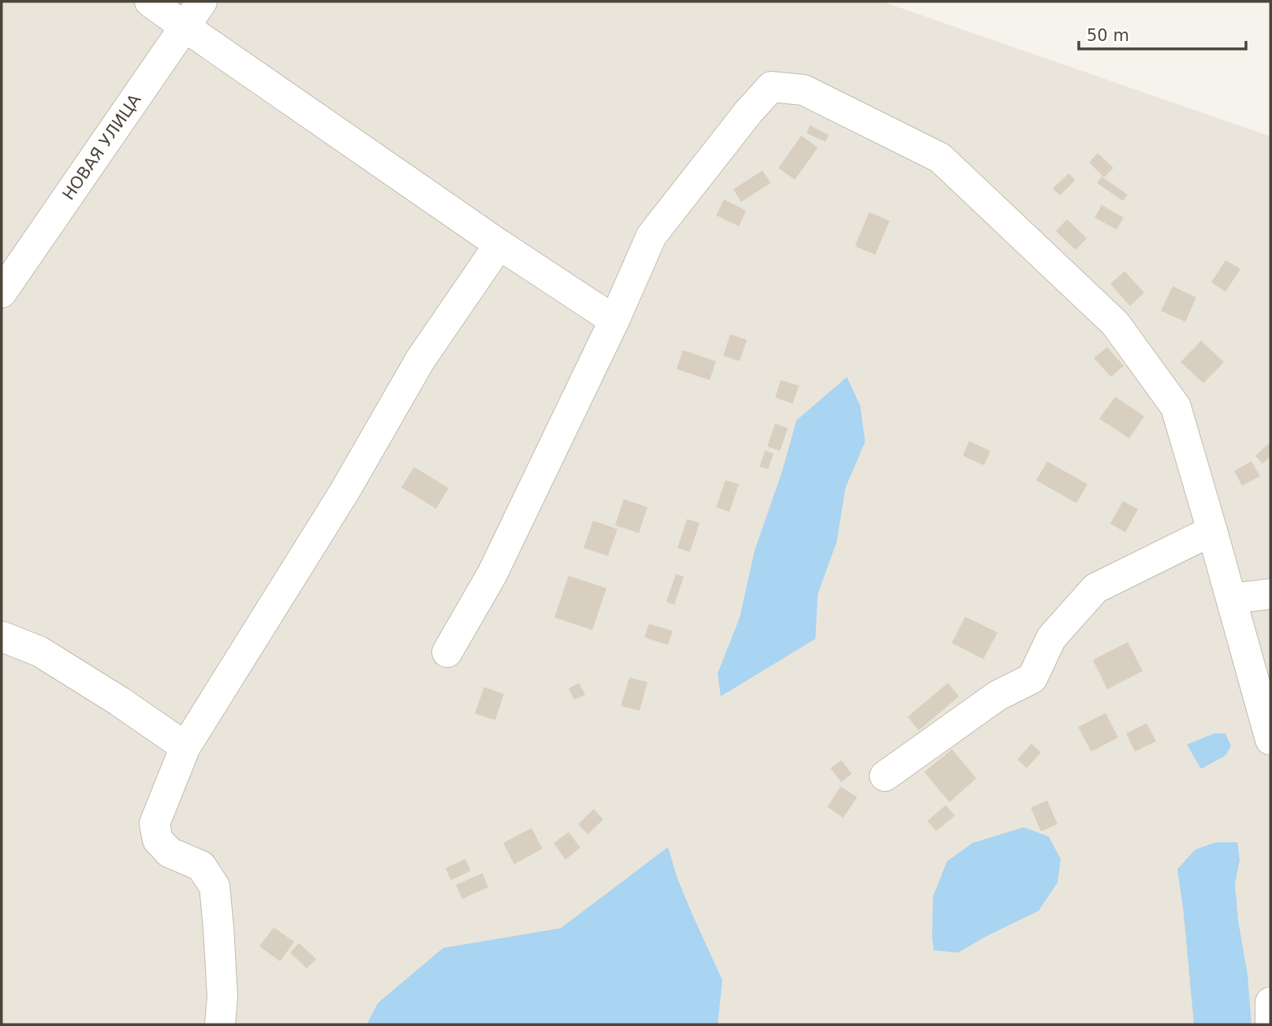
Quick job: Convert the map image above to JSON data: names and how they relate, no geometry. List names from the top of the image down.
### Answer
{
  "streets": {
    "street": ["НОВАЯ УЛИЦА"]
  },
  "scale_bar": "50 m"
}
